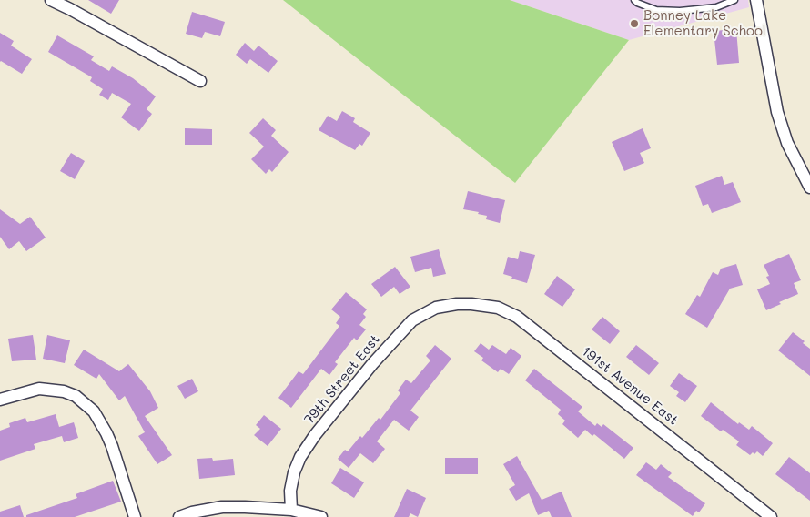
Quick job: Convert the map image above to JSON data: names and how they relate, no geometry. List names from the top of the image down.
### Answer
{
  "streets": {
    "street": ["79th Street East", "191st Avenue East"]
  },
  "crossings": [
    ["79th Street East", "191st Avenue East"]
  ],
  "places": ["Bonney Lake Elementary School"]
}
